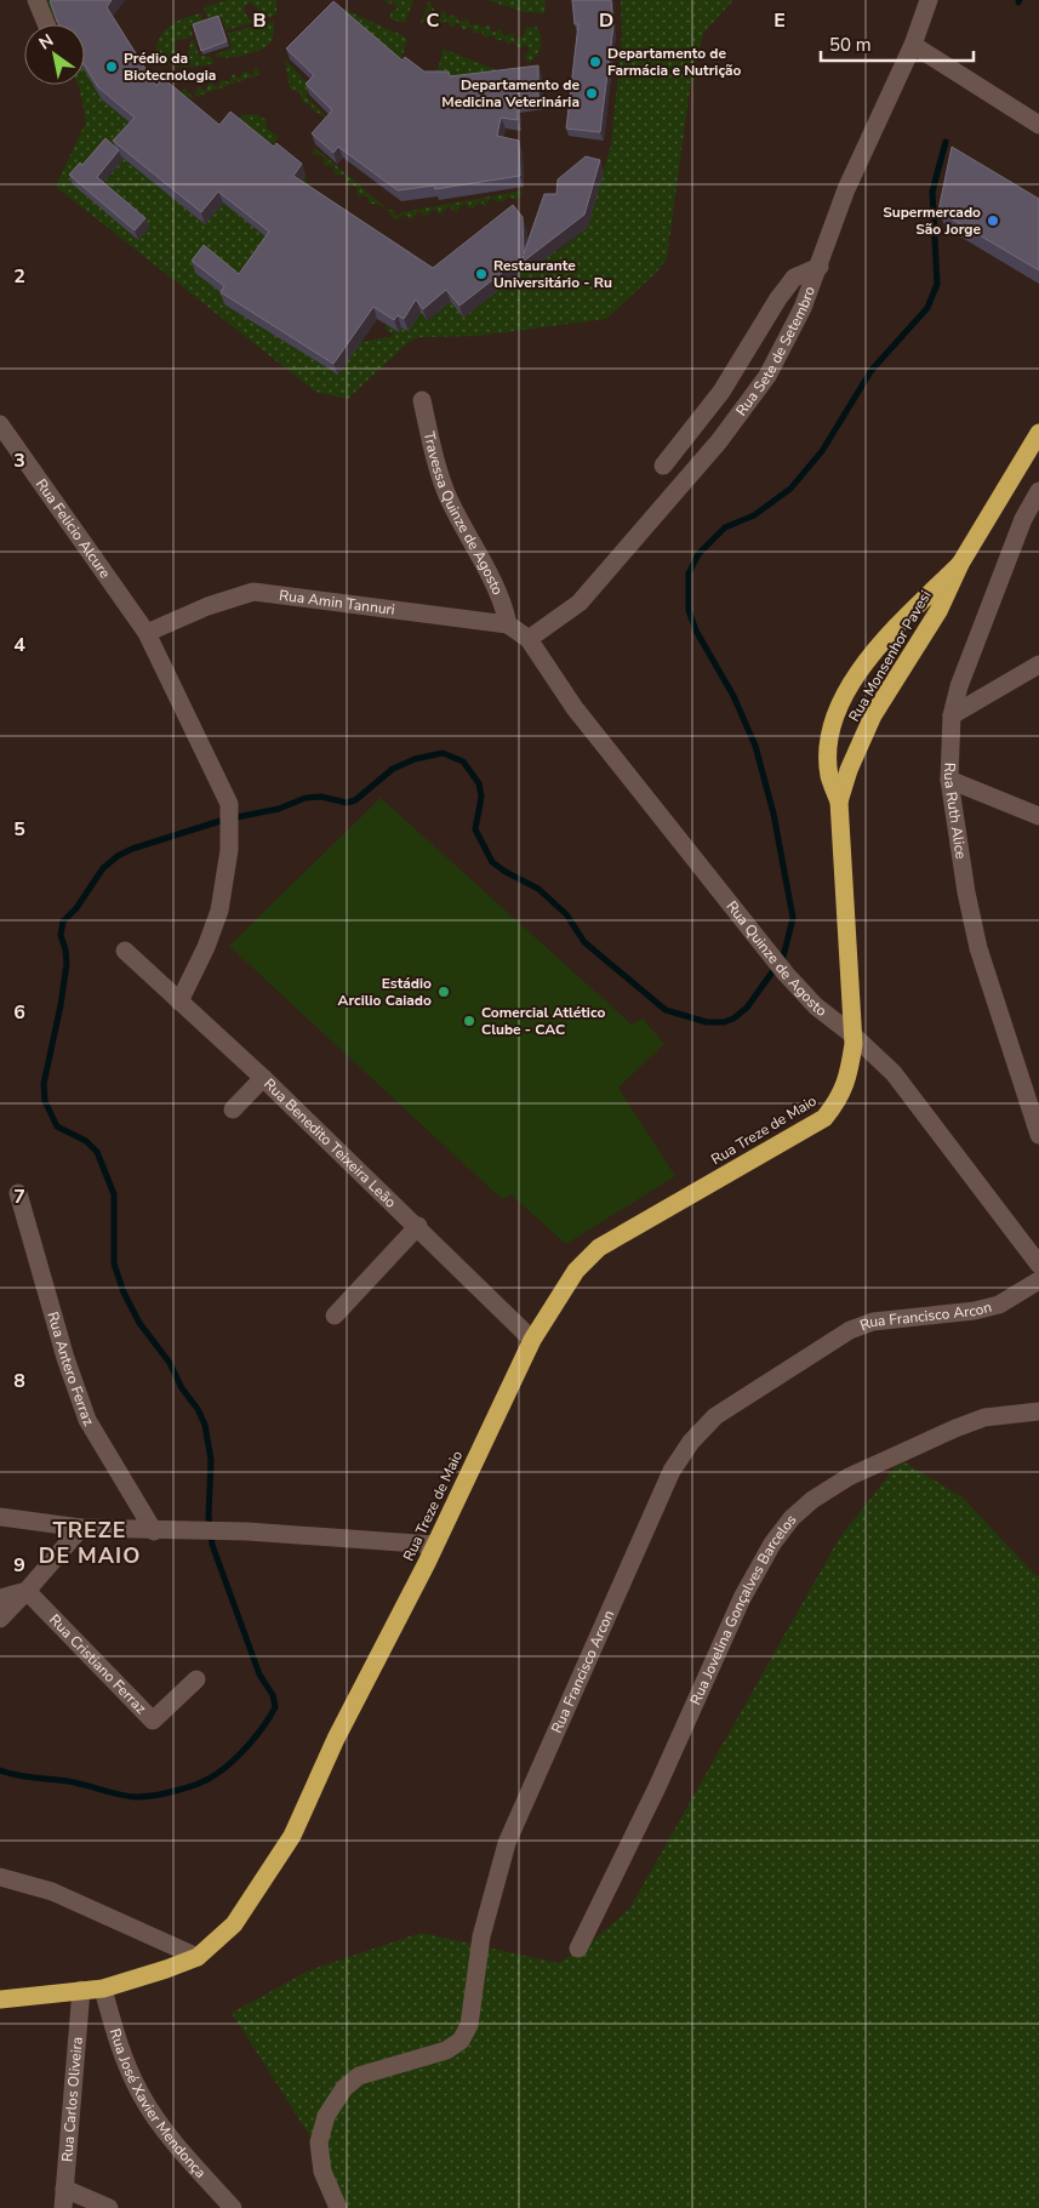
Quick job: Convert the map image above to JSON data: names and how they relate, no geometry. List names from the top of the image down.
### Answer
{
  "streets": {
    "highway": ["Rua Monsenhor Pavesi", "Rua Treze de Maio"],
    "street": [
      "Rua Sete de Setembro",
      "Travessa Quinze de Agosto",
      "Rua Felicio Alcure",
      "Rua Amin Tannuri",
      "Rua Ruth Alice",
      "Rua Quinze de Agosto",
      "Rua Benedito Teixeira Leão",
      "Rua Francisco Arcon",
      "Rua Antero Ferraz",
      "Rua Jovelina Gonçalves Barcelos",
      "Rua Cristiano Ferraz",
      "Rua Carlos Oliveira",
      "Rua José Xavier Mendonça"
    ]
  },
  "crossings": [
    ["Rua Sete de Setembro", "Rua Amin Tannuri"],
    ["Rua Sete de Setembro", "Rua Quinze de Agosto"],
    ["Travessa Quinze de Agosto", "Rua Amin Tannuri"],
    ["Rua Felicio Alcure", "Rua Amin Tannuri"],
    ["Rua Felicio Alcure", "Rua Benedito Teixeira Leão"],
    ["Rua Amin Tannuri", "Rua Quinze de Agosto"],
    ["Rua Monsenhor Pavesi", "Rua Quinze de Agosto"],
    ["Rua Monsenhor Pavesi", "Rua Treze de Maio"],
    ["Rua Quinze de Agosto", "Rua Treze de Maio"],
    ["Rua Treze de Maio", "Rua Benedito Teixeira Leão"],
    ["Rua Treze de Maio", "Rua Carlos Oliveira"],
    ["Rua Treze de Maio", "Rua José Xavier Mendonça"]
  ],
  "districts": ["TREZE DE MAIO"],
  "places": [
    "Departamento de Farmácia e Nutrição",
    "Prédio da Biotecnologia",
    "Departamento de Medicina Veterinária",
    "Supermercado São Jorge",
    "Restaurante Universitário - Ru",
    "Estádio Arcilio Caiado",
    "Comercial Atlético Clube - CAC"
  ],
  "scale_bar": "50 m",
  "north": "top left",
  "grid": {
    "columns": [
      "B",
      "C",
      "D",
      "E"
    ],
    "rows": [
      "2",
      "3",
      "4",
      "5",
      "6",
      "7",
      "8",
      "9"
    ]
  }
}
